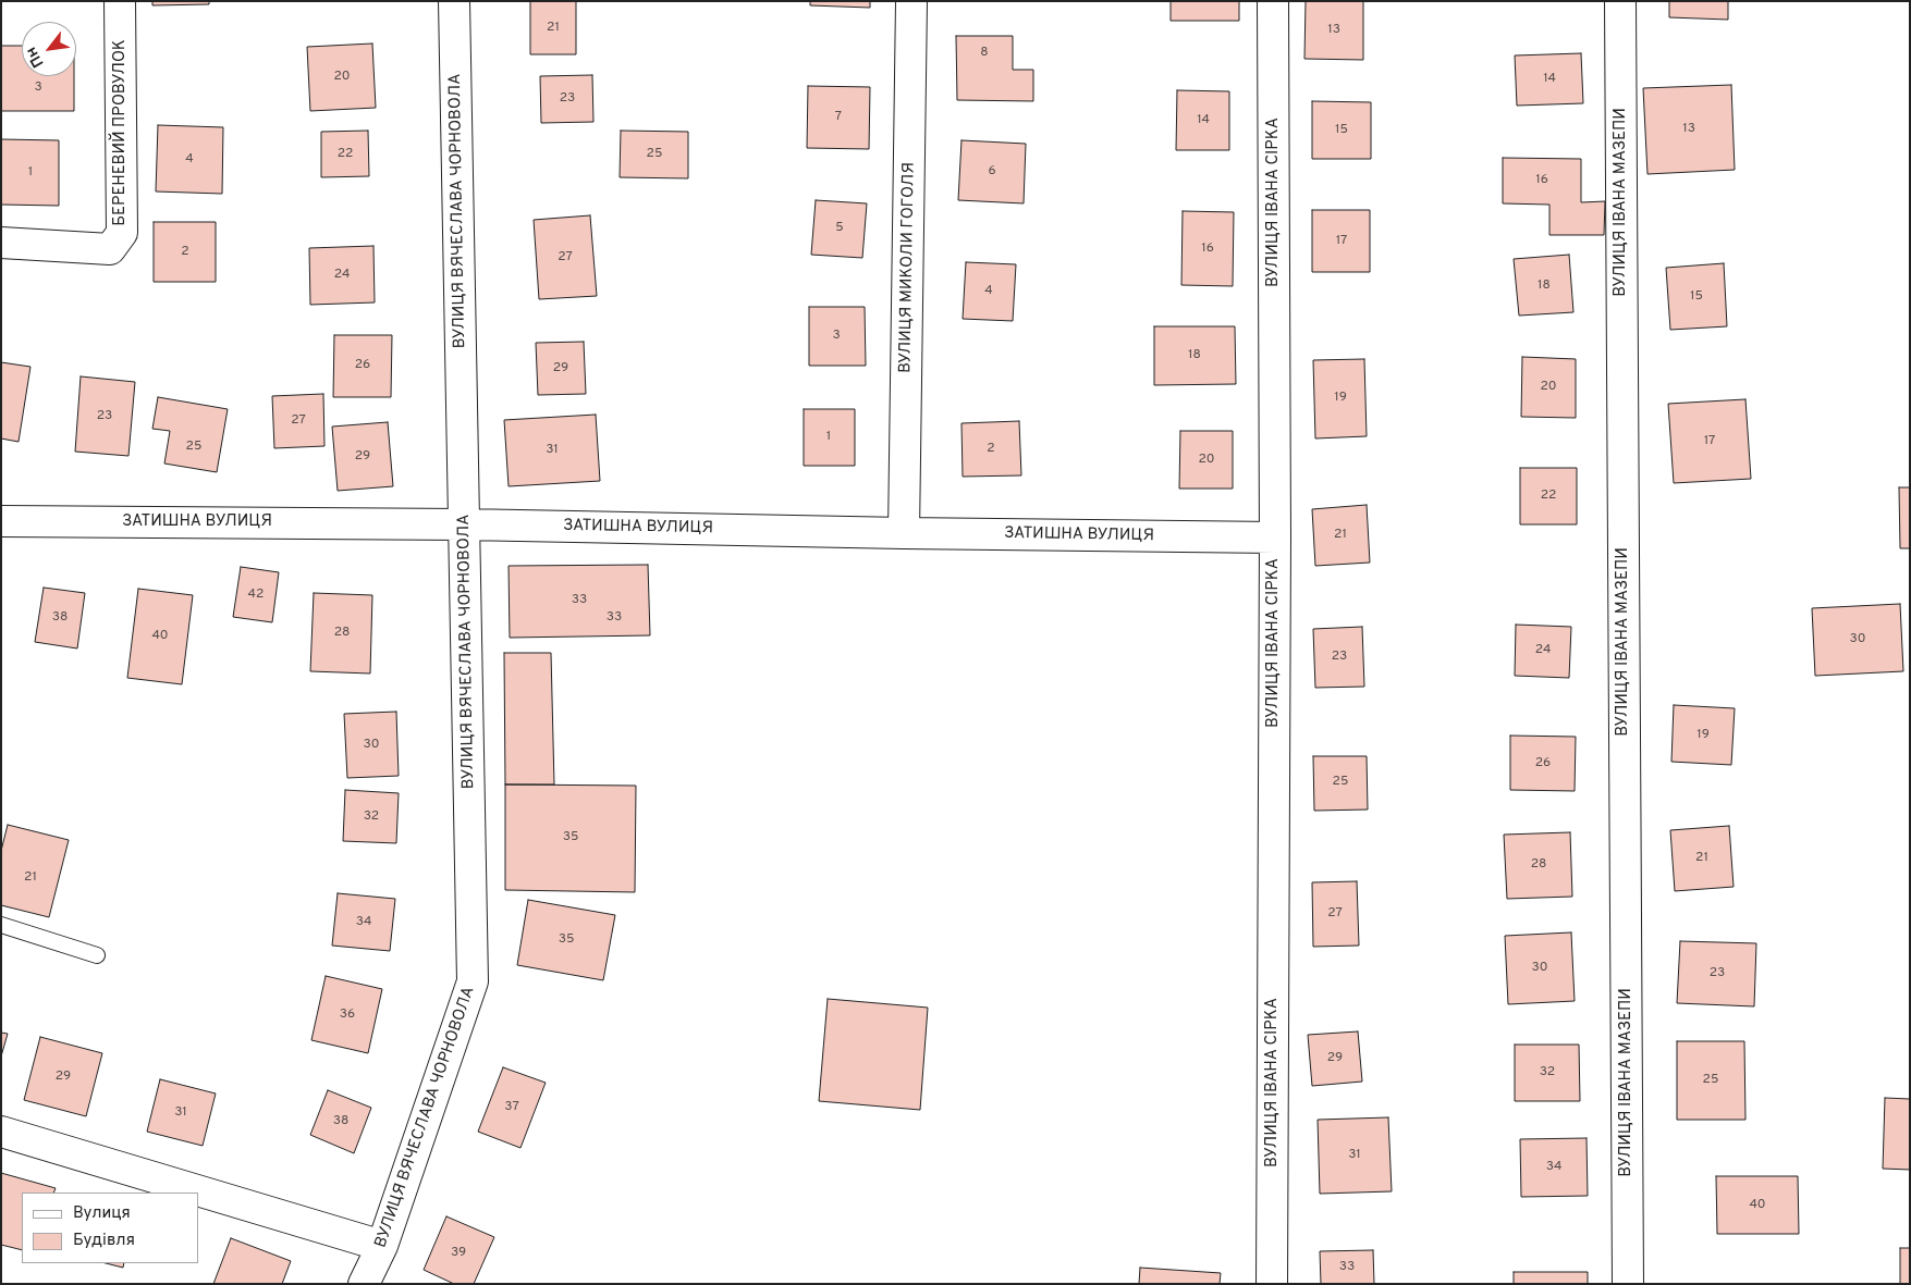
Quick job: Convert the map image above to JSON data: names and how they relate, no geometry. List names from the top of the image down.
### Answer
{
  "streets": {
    "street": [
      "БЕРЕНЕВИЙ ПРОВУЛОК",
      "ВУЛИЦЯ ІВАНА СІРКА",
      "ВУЛИЦЯ ІВАНА МАЗЕПИ",
      "ВУЛИЦЯ ВЯЧЕСЛАВА ЧОРНОВОЛА",
      "ВУЛИЦЯ МИКОЛИ ГОГОЛЯ",
      "ЗАТИШНА ВУЛИЦЯ"
    ]
  },
  "crossings": [
    ["ВУЛИЦЯ ІВАНА СІРКА", "ЗАТИШНА ВУЛИЦЯ"],
    ["ВУЛИЦЯ ВЯЧЕСЛАВА ЧОРНОВОЛА", "ЗАТИШНА ВУЛИЦЯ"],
    ["ВУЛИЦЯ МИКОЛИ ГОГОЛЯ", "ЗАТИШНА ВУЛИЦЯ"]
  ],
  "house_numbers": [
    "21",
    "13",
    "8",
    "20",
    "14",
    "3",
    "23",
    "7",
    "14",
    "13",
    "15",
    "22",
    "25",
    "4",
    "6",
    "1",
    "16",
    "5",
    "17",
    "16",
    "2",
    "27",
    "24",
    "18",
    "4",
    "15",
    "3",
    "18",
    "26",
    "29",
    "20",
    "19",
    "23",
    "27",
    "1",
    "17",
    "25",
    "2",
    "31",
    "29",
    "20",
    "22",
    "21",
    "42",
    "33",
    "38",
    "33",
    "28",
    "40",
    "30",
    "24",
    "23",
    "19",
    "30",
    "26",
    "25",
    "32",
    "35",
    "21",
    "28",
    "21",
    "27",
    "34",
    "35",
    "30",
    "23",
    "36",
    "29",
    "32",
    "29",
    "25",
    "37",
    "31",
    "38",
    "31",
    "34",
    "40",
    "39",
    "33"
  ],
  "legend": ["Вулиця", "Будівля"],
  "north": "bottom left"
}
